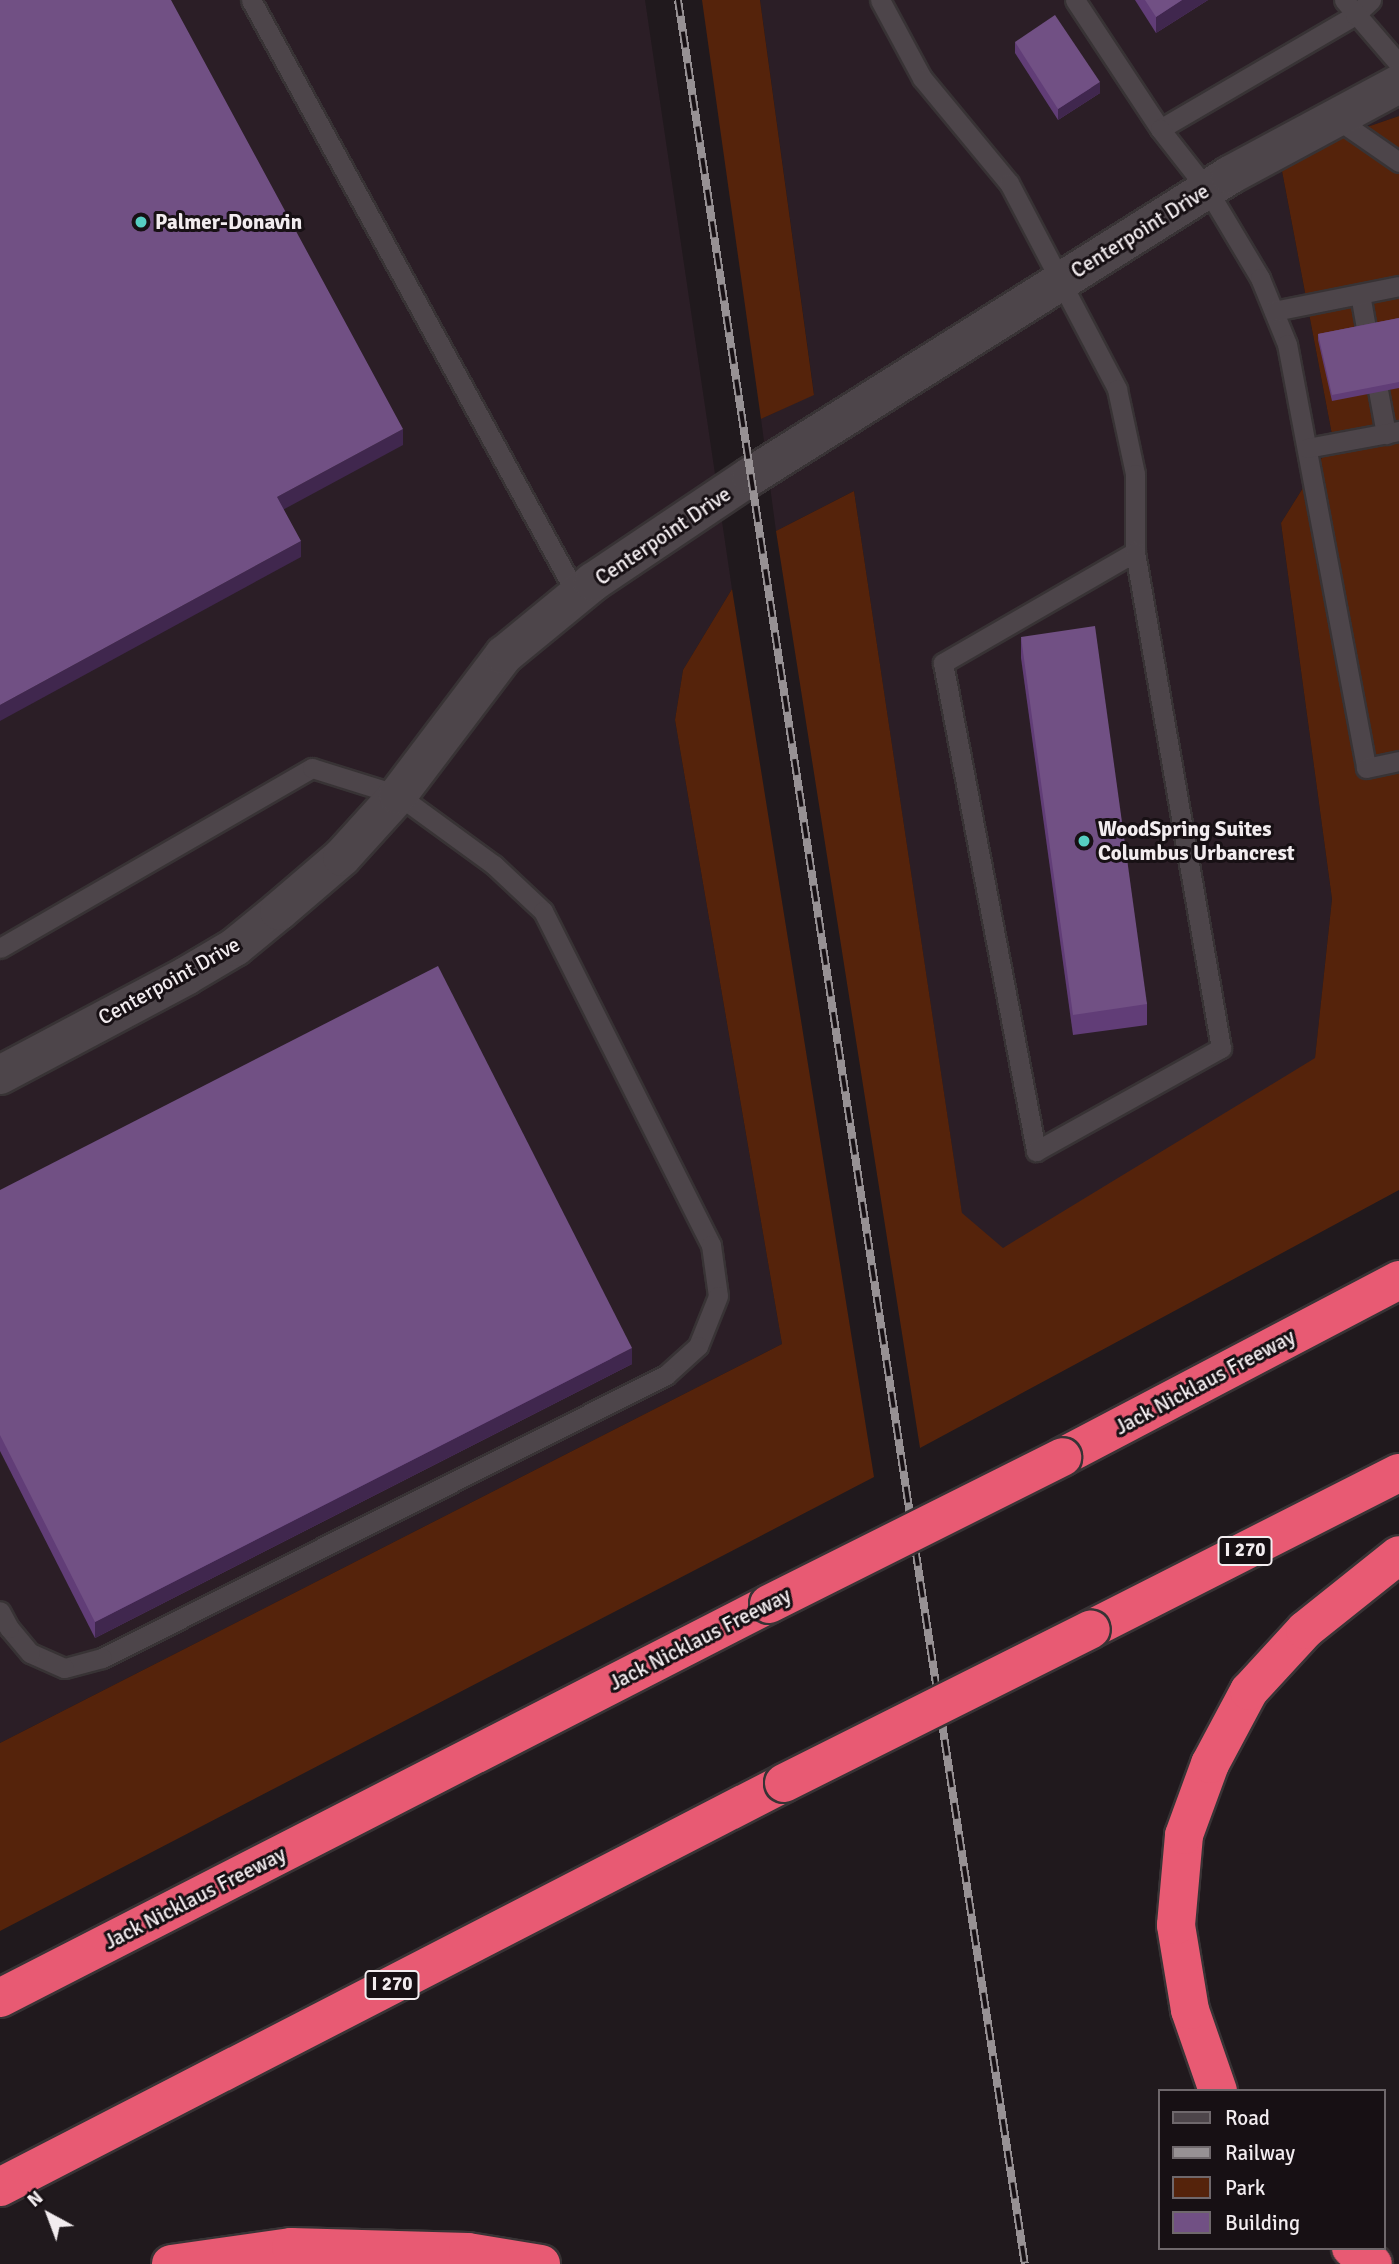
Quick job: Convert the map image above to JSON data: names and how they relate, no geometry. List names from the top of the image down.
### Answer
{
  "streets": {
    "highway": ["Jack Nicklaus Freeway", "I 270"],
    "street": ["Centerpoint Drive"]
  },
  "places": ["Palmer-Donavin", "WoodSpring Suites Columbus Urbancrest"],
  "legend": [
    "Road",
    "Railway",
    "Park",
    "Building"
  ],
  "north": "top left"
}
